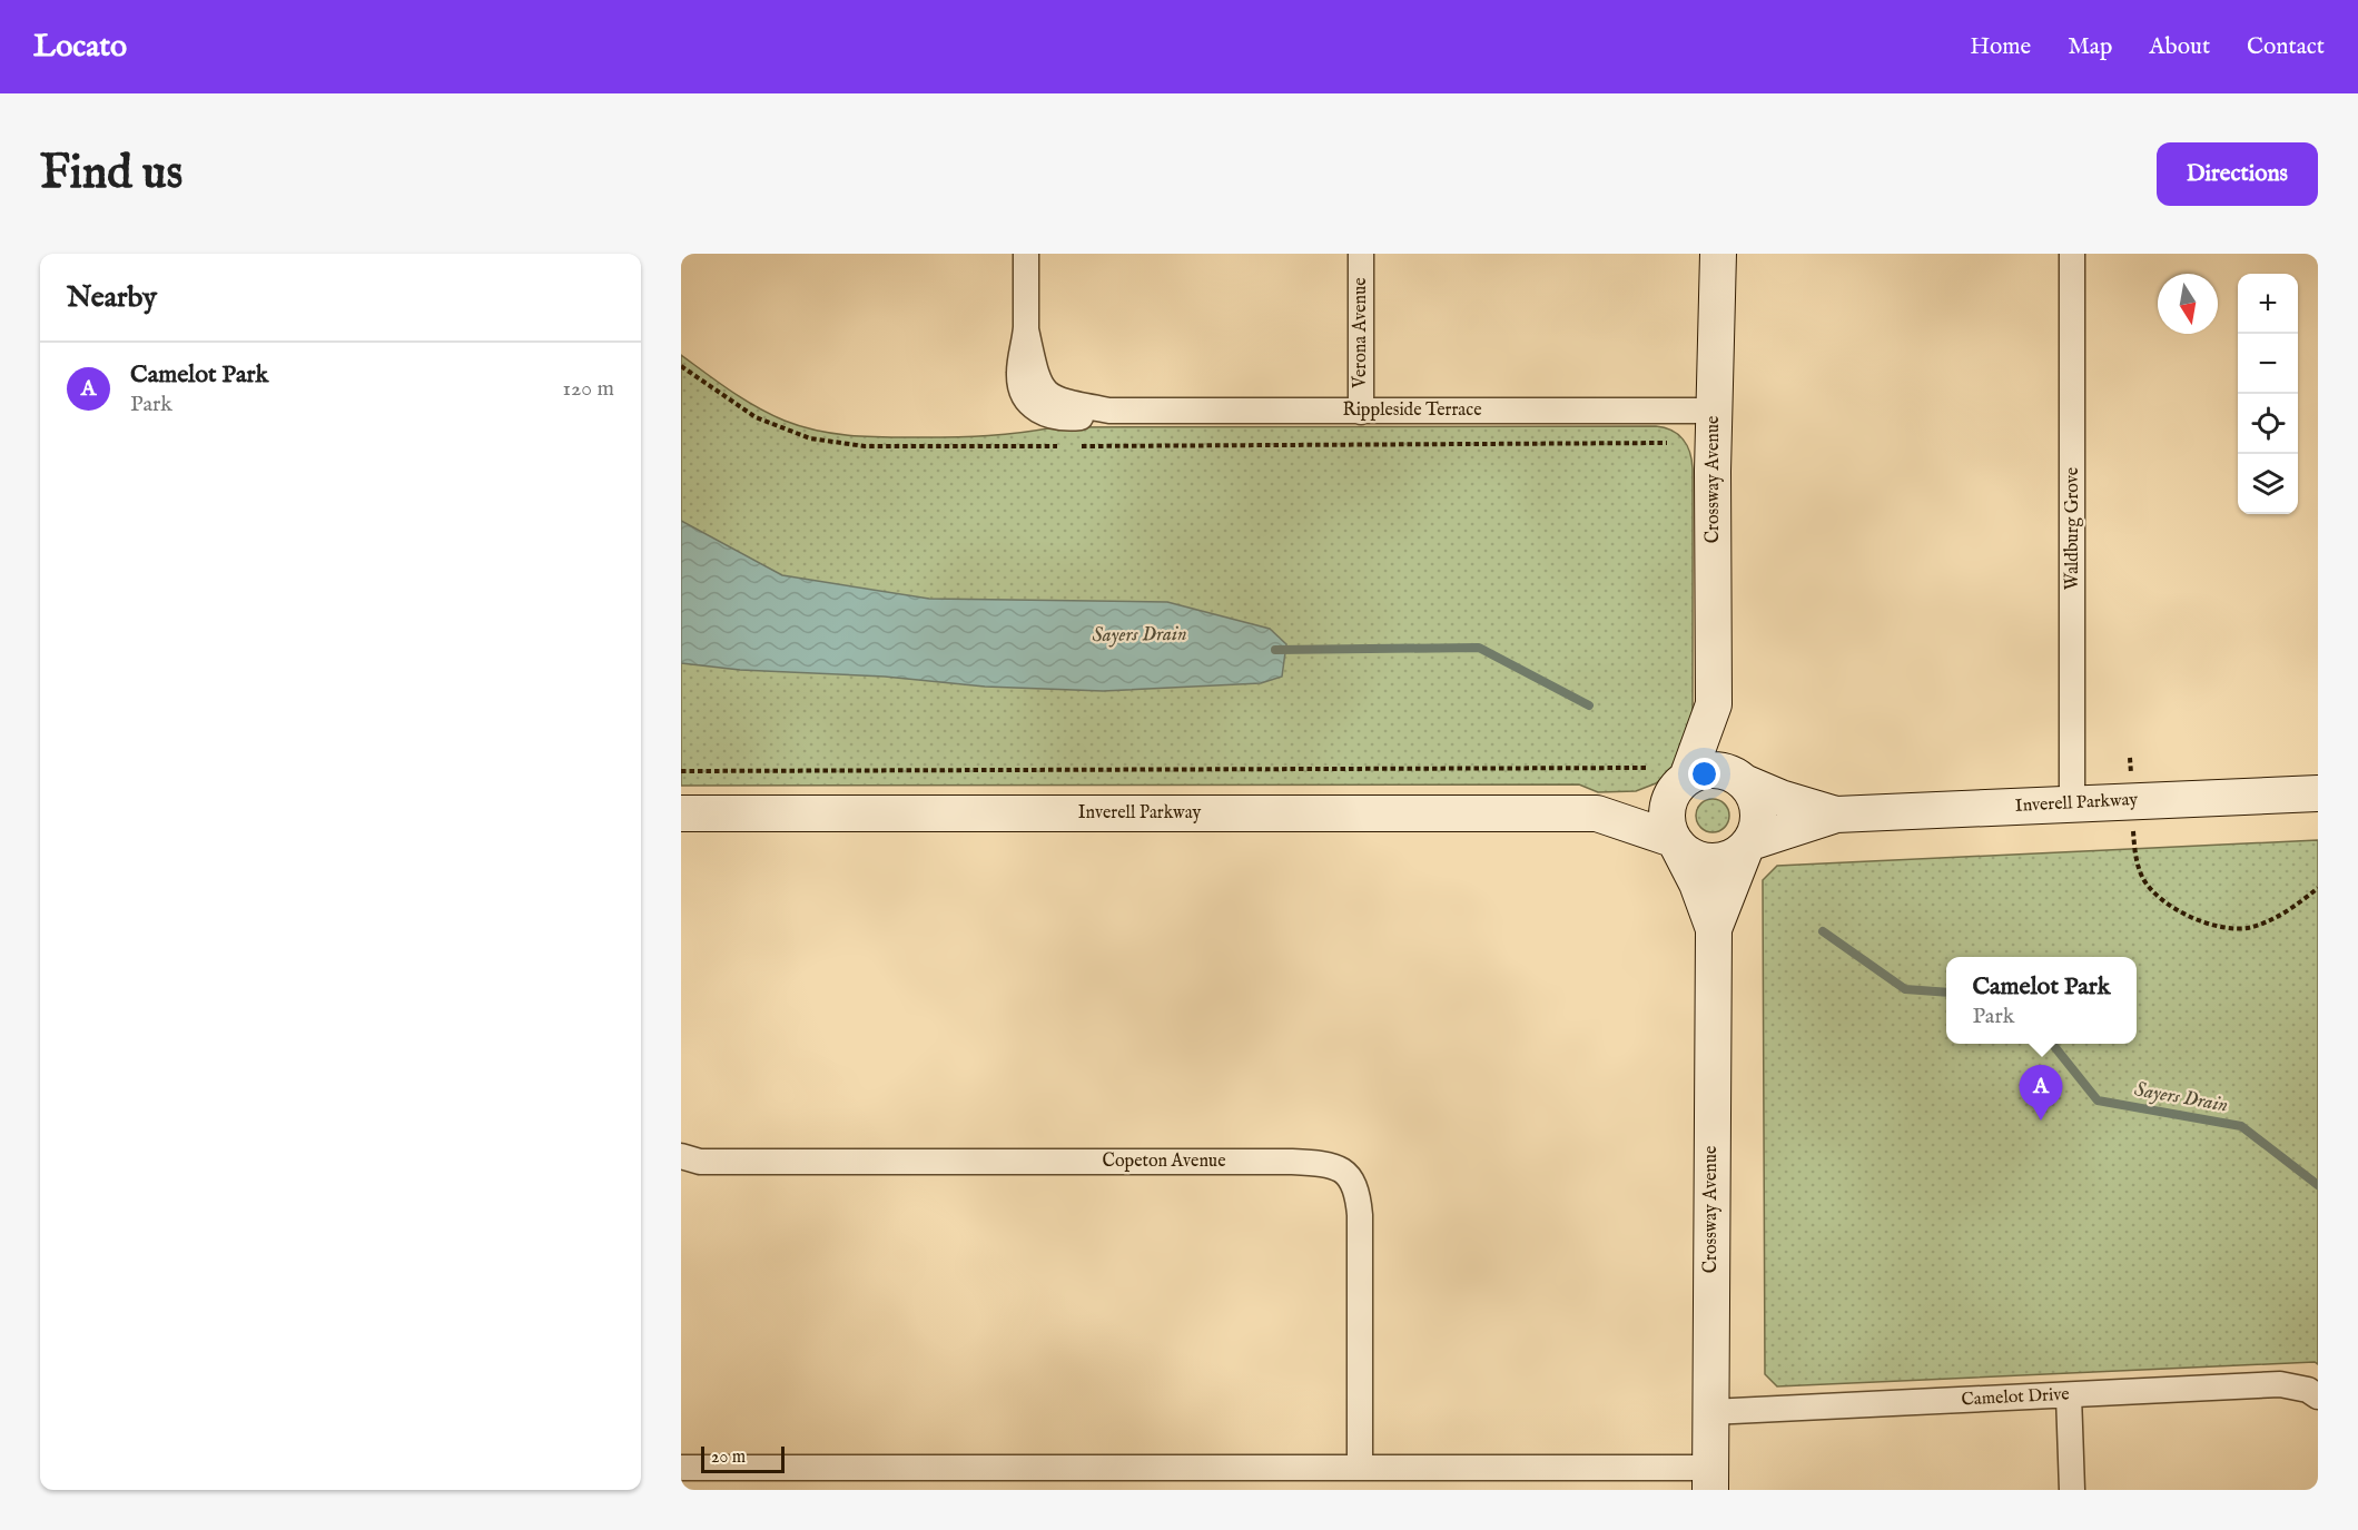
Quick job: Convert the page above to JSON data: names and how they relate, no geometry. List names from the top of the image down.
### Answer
{
  "streets": {
    "street": [
      "Verona Avenue",
      "Rippleside Terrace",
      "Crossway Avenue",
      "Waldburg Grove",
      "Inverell Parkway",
      "Copeton Avenue",
      "Camelot Drive"
    ]
  },
  "crossings": [
    ["Verona Avenue", "Rippleside Terrace"],
    ["Rippleside Terrace", "Crossway Avenue"],
    ["Crossway Avenue", "Inverell Parkway"],
    ["Crossway Avenue", "Camelot Drive"],
    ["Waldburg Grove", "Inverell Parkway"]
  ],
  "water": ["Sayers Drain"],
  "scale_bar": "20 m",
  "north": "bottom",
  "page": {
    "header": "Locato",
    "nav": [
      "Home",
      "Map",
      "About",
      "Contact"
    ],
    "buttons": "Directions",
    "title": "Find us",
    "heading": "Nearby",
    "map_buttons": ["+", "−"],
    "list": [
      {
        "mark": "A",
        "name": "Camelot Park",
        "note": "Park",
        "value": "120 m"
      }
    ],
    "popup": ["Camelot Park", "Park"],
    "pins": "A",
    "scale": "20 m"
  }
}
